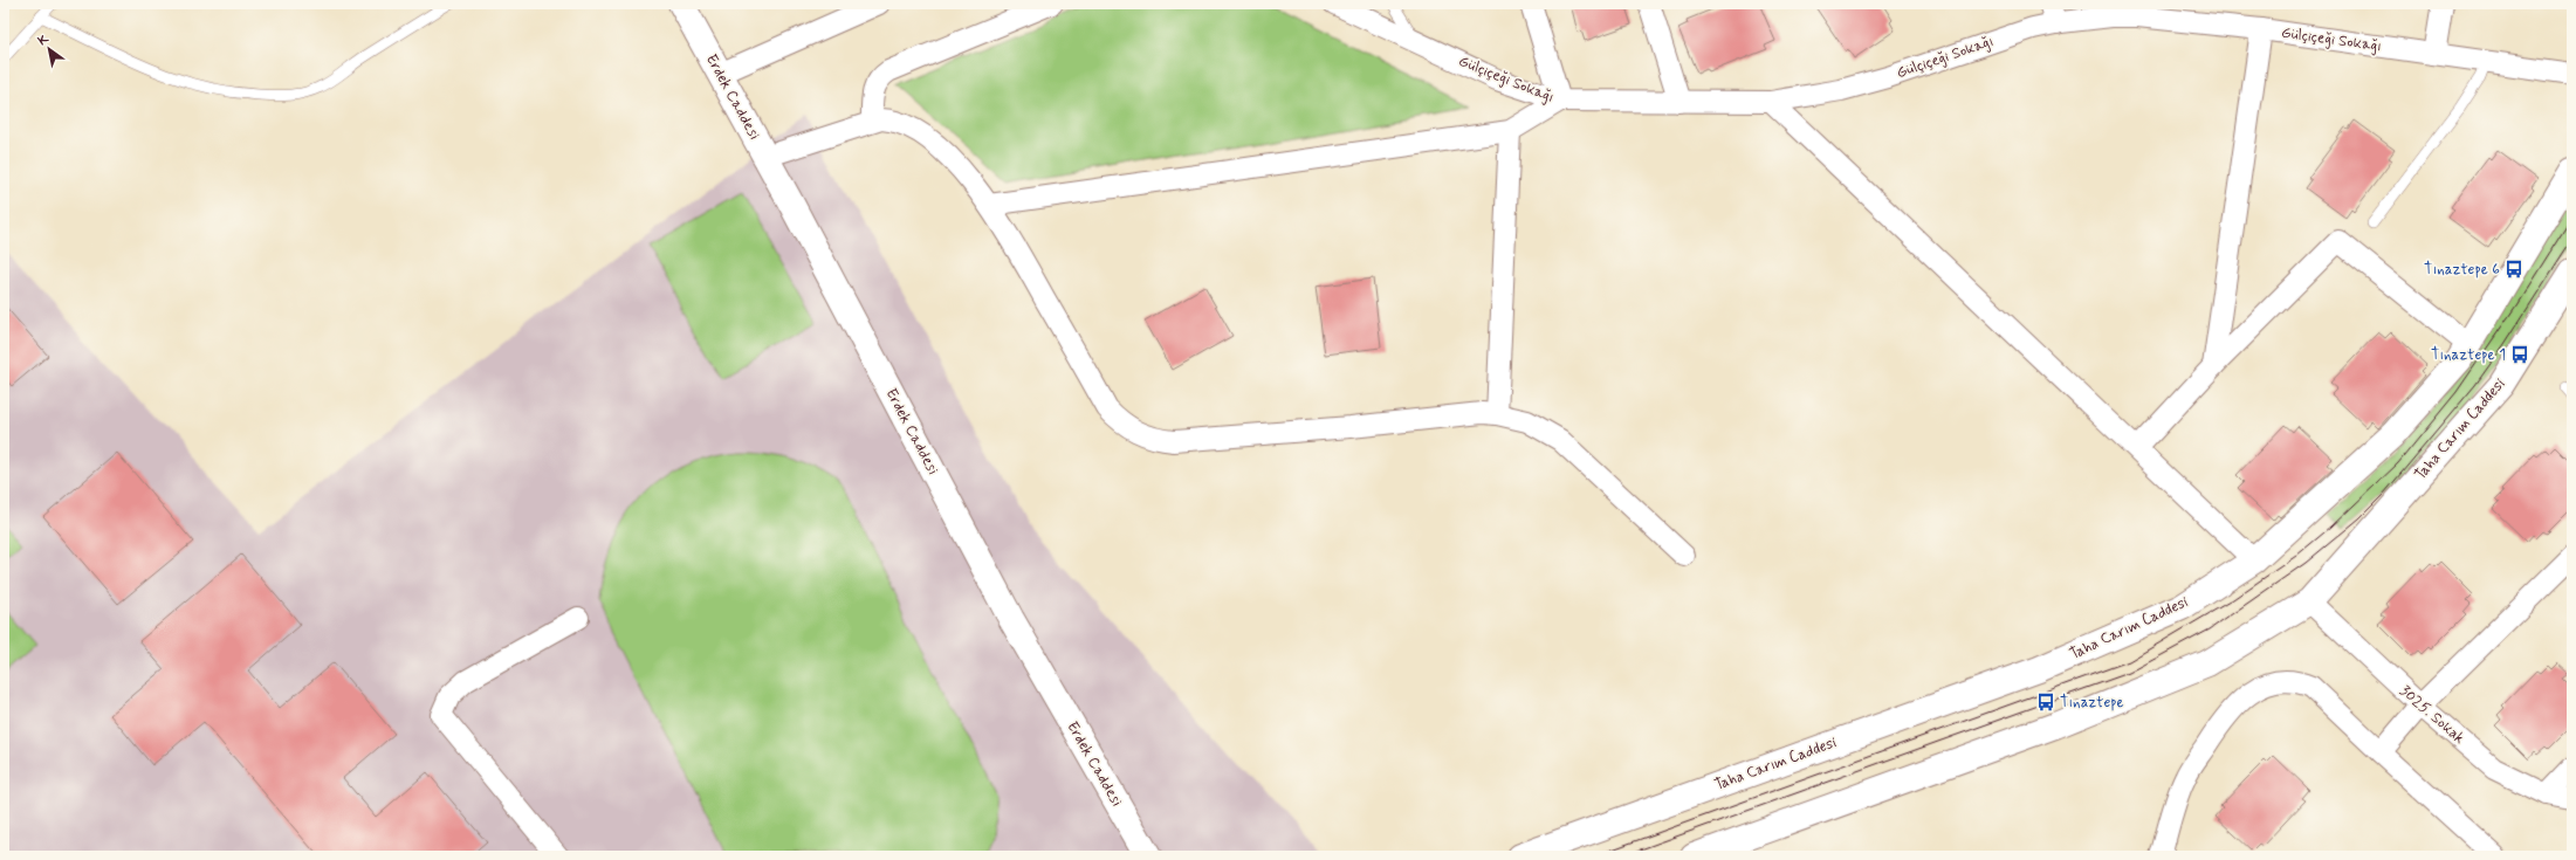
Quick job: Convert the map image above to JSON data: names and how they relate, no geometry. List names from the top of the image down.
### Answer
{
  "streets": {
    "main road": ["Erdek Caddesi", "Taha Carım Caddesi"],
    "street": ["Gülçiçeği Sokağı", "3025. Sokak"]
  },
  "crossings": [
    ["Taha Carım Caddesi", "3025. Sokak"]
  ],
  "places": {
    "bus stop": ["Tınaztepe 6", "Tınaztepe 1", "Tınaztepe"]
  },
  "north": "top left"
}
